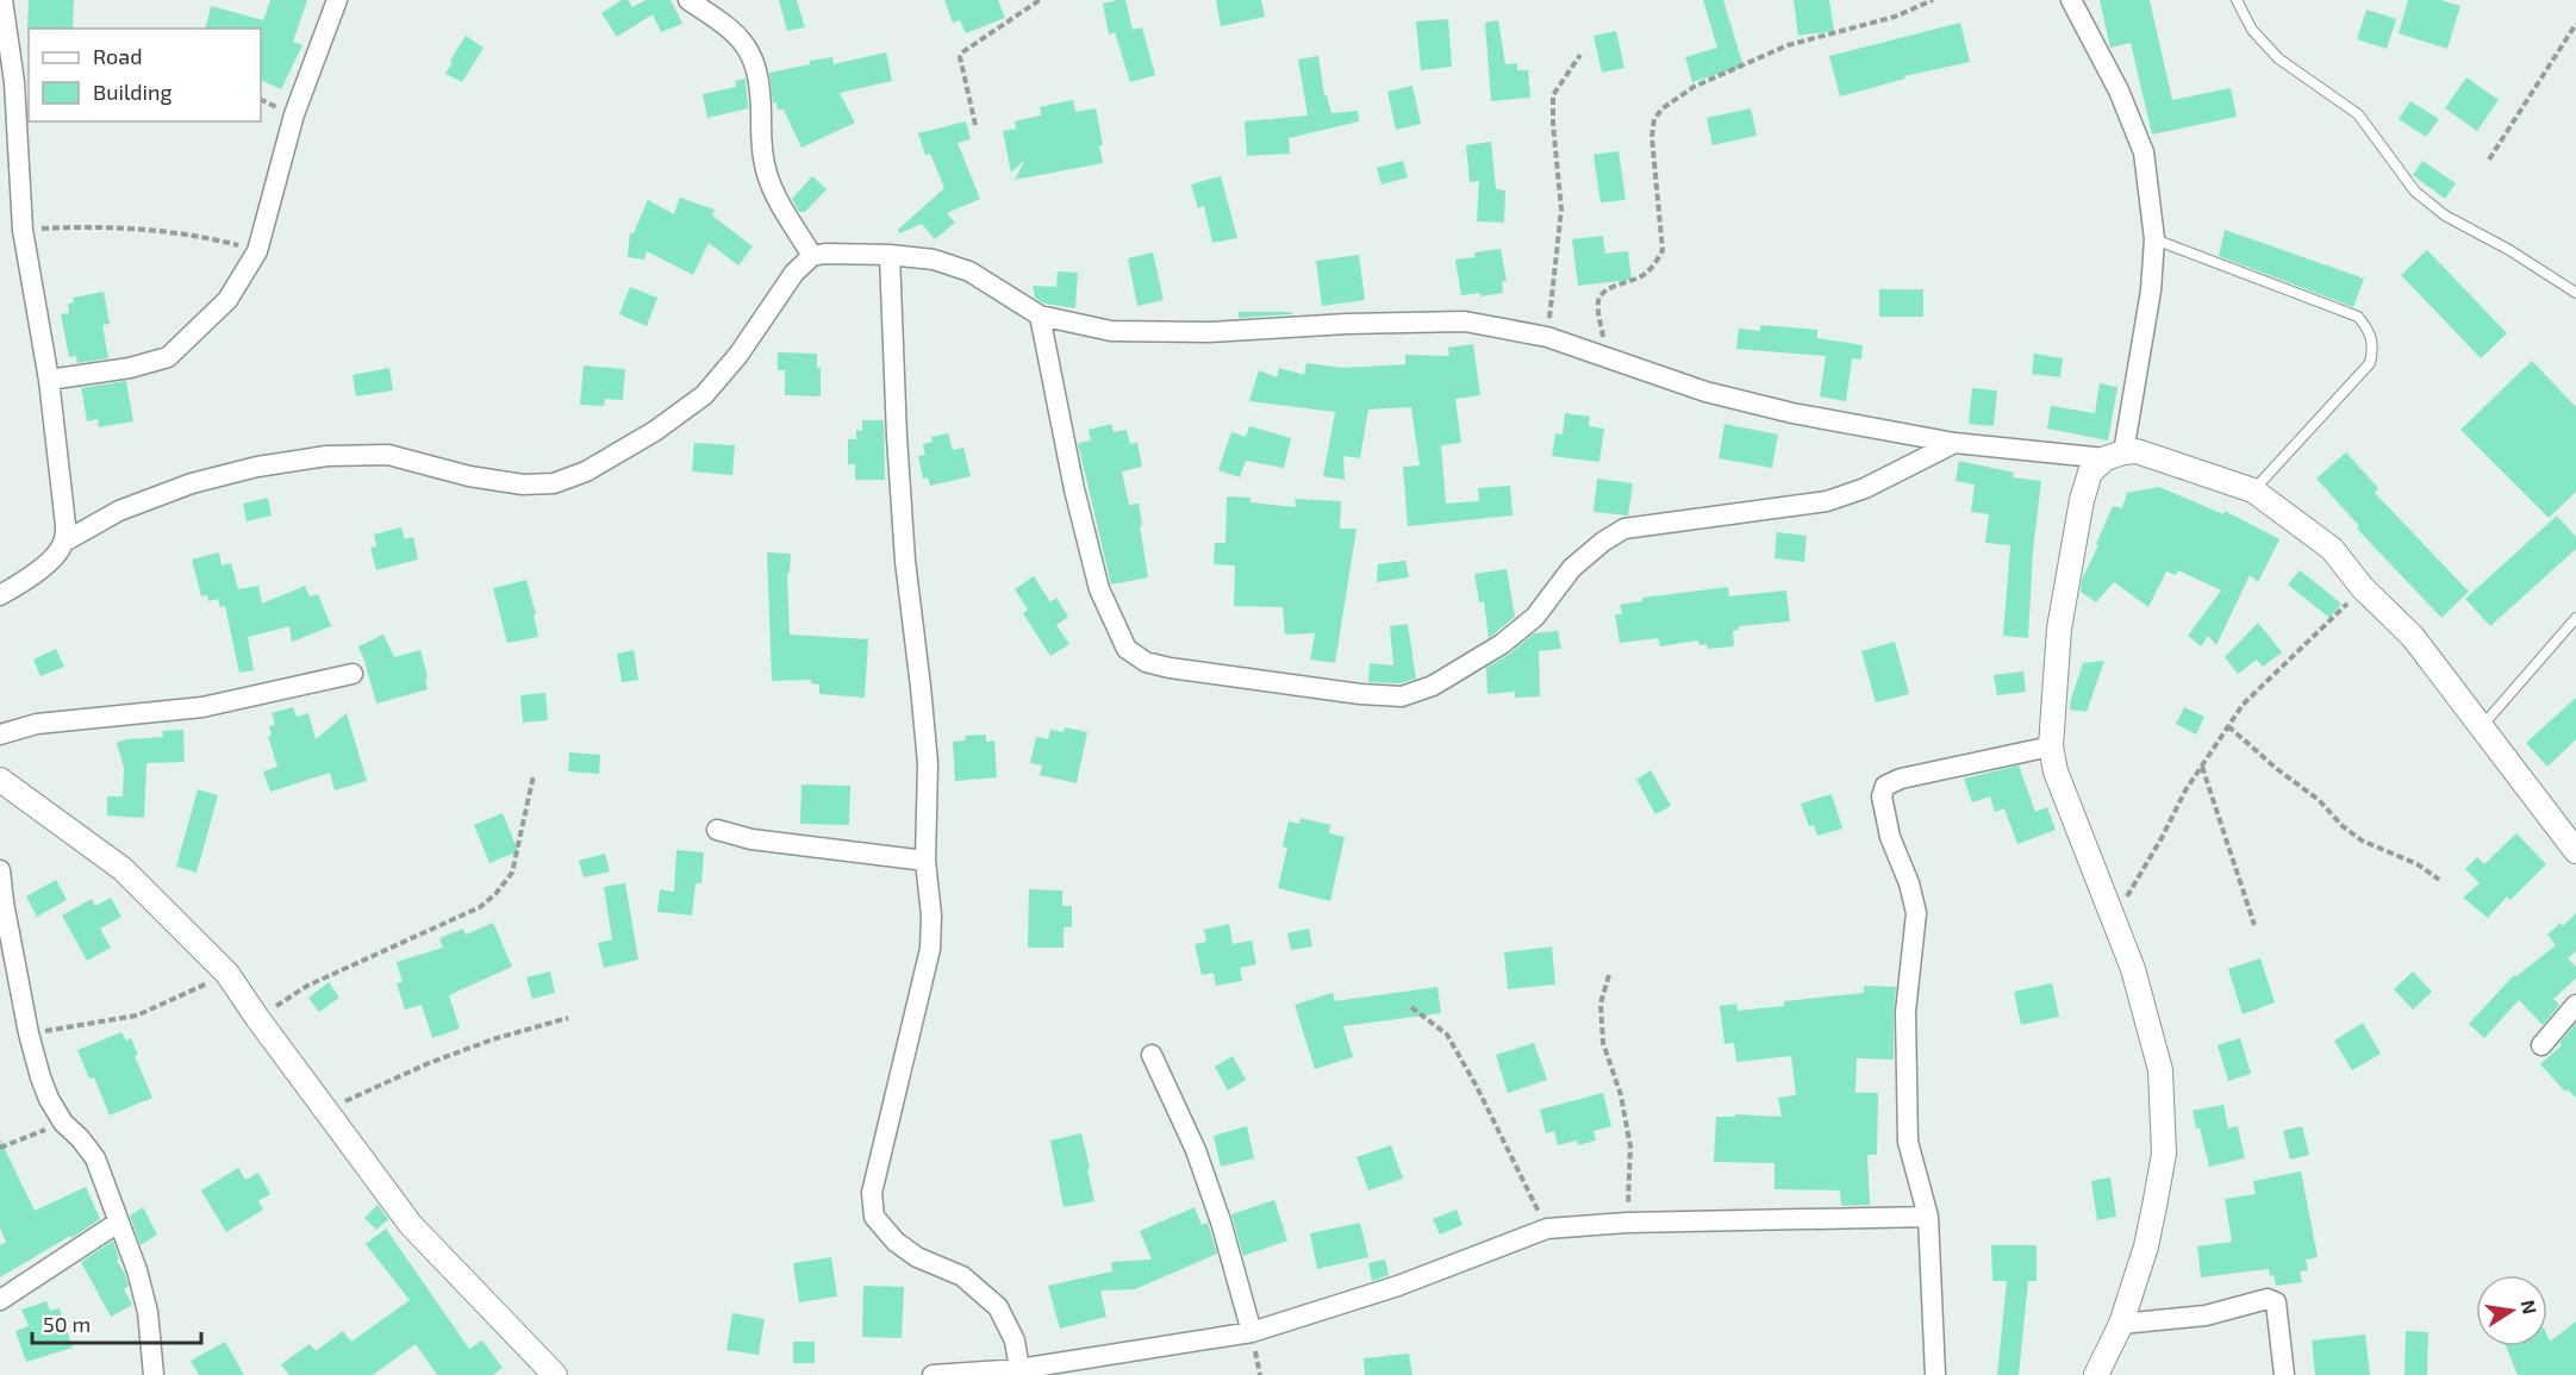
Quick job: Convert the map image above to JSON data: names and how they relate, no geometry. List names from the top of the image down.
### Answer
{
  "legend": ["Road", "Building"],
  "scale_bar": "50 m",
  "north": "right"
}
